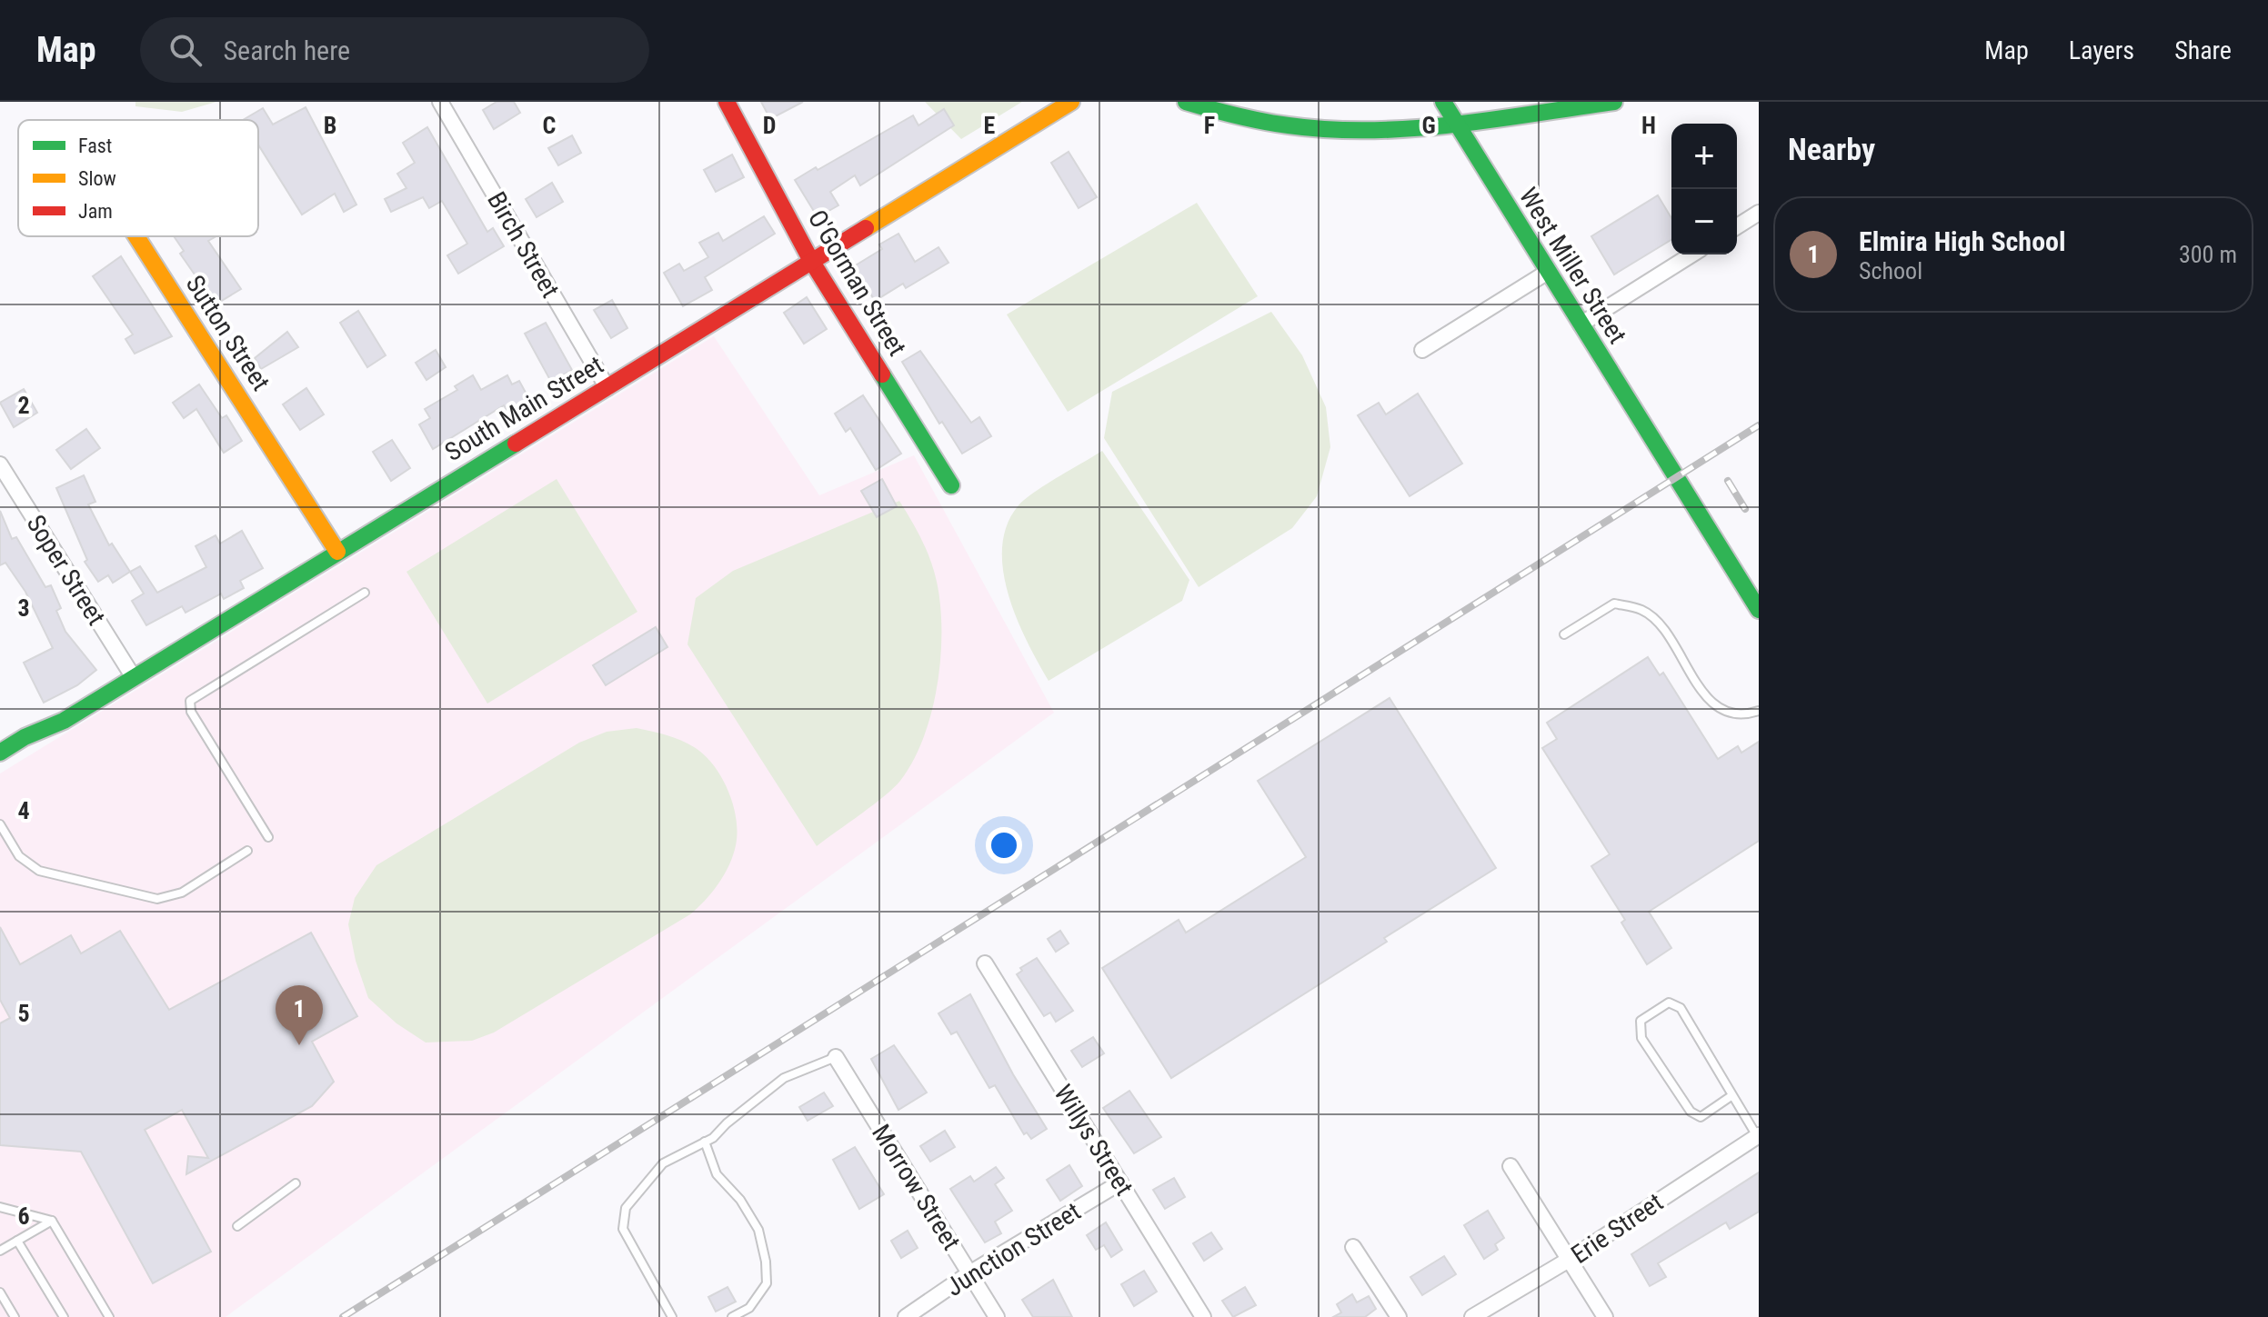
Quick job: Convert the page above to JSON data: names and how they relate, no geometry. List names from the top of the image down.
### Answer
{
  "streets": {
    "street": [
      "Birch Street",
      "West Miller Street",
      "O'Gorman Street",
      "Sutton Street",
      "South Main Street",
      "Soper Street",
      "Willys Street",
      "Morrow Street",
      "Erie Street",
      "Junction Street"
    ]
  },
  "crossings": [
    ["Birch Street", "South Main Street"],
    ["O'Gorman Street", "South Main Street"],
    ["Sutton Street", "South Main Street"],
    ["South Main Street", "Soper Street"],
    ["Willys Street", "Junction Street"],
    ["Morrow Street", "Junction Street"]
  ],
  "legend": ["Fast", "Slow", "Jam"],
  "page": {
    "header": "Map",
    "search": "Search here",
    "nav": ["Map", "Layers", "Share"],
    "heading": "Nearby",
    "map_buttons": ["+", "−"],
    "list": [
      {
        "mark": "1",
        "name": "Elmira High School",
        "note": "School",
        "value": "300 m"
      }
    ],
    "pins": "1"
  },
  "grid": {
    "columns": [
      "B",
      "C",
      "D",
      "E",
      "F",
      "G",
      "H"
    ],
    "rows": [
      "2",
      "3",
      "4",
      "5",
      "6"
    ]
  }
}
